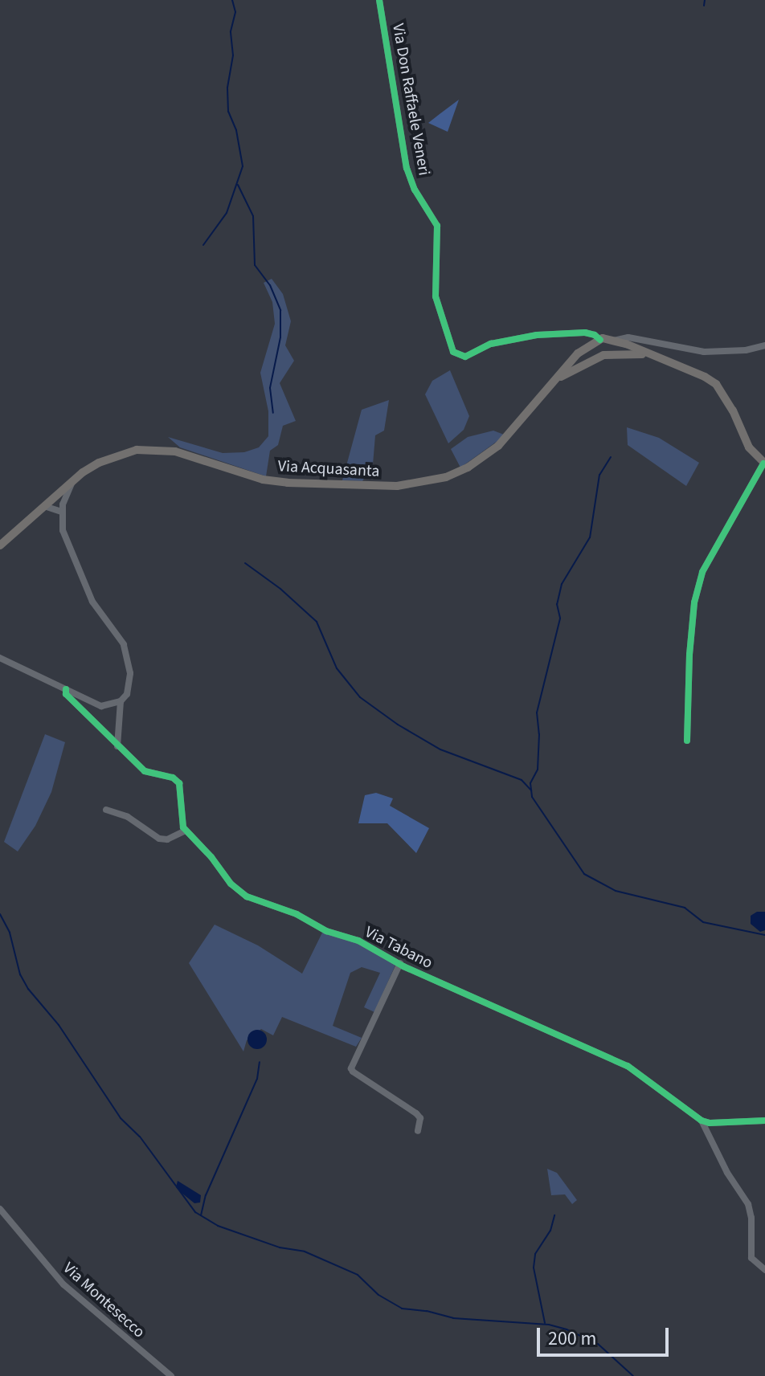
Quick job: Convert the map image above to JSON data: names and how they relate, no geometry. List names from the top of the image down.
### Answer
{
  "streets": {
    "main road": ["Via Acquasanta"],
    "street": ["Via Don Raffaele Veneri", "Via Tabano", "Via Montesecco"]
  },
  "crossings": [
    ["Via Don Raffaele Veneri", "Via Acquasanta"]
  ],
  "scale_bar": "200 m"
}
